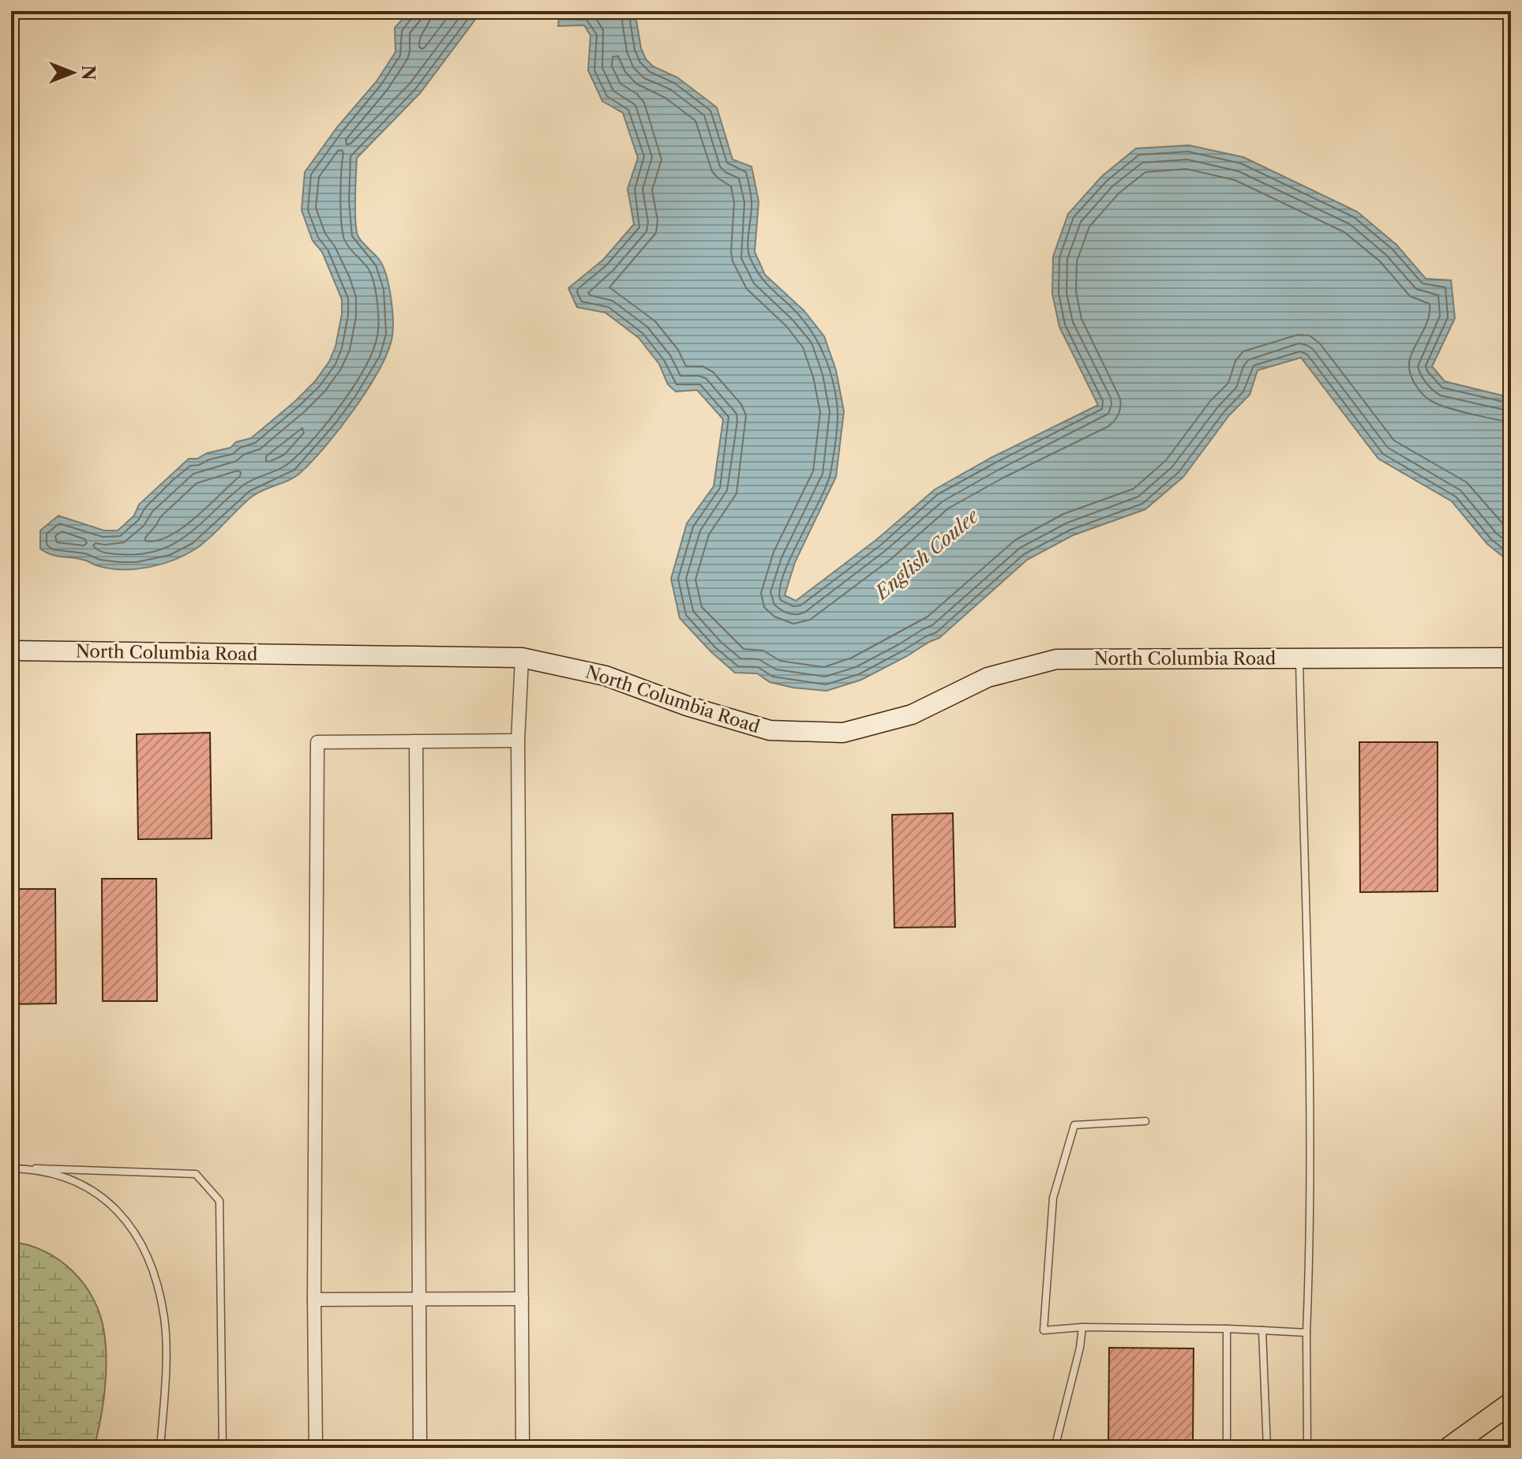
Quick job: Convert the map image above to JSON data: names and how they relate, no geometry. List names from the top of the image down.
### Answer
{
  "streets": {
    "street": ["North Columbia Road"]
  },
  "water": ["English Coulee"],
  "north": "right"
}
